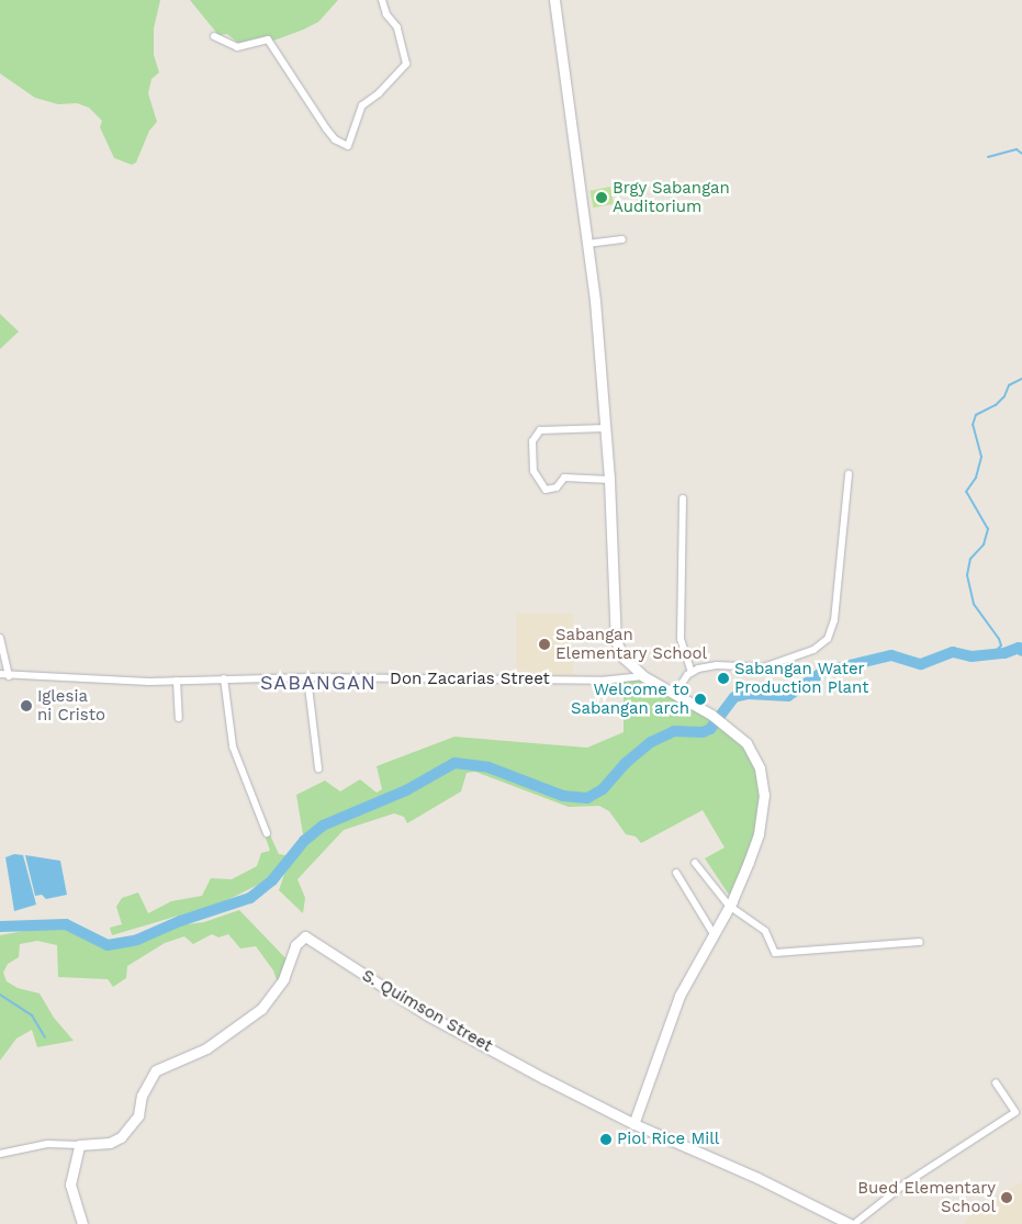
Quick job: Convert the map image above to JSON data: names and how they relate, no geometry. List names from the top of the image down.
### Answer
{
  "streets": {
    "street": ["Don Zacarias Street", "S. Quimson Street"]
  },
  "districts": ["SABANGAN"],
  "places": [
    "Brgy Sabangan Auditorium",
    "Sabangan Elementary School",
    "Sabangan Water Production Plant",
    "Welcome to Sabangan arch",
    "Iglesia ni Cristo",
    "Piol Rice Mill",
    "Bued Elementary School"
  ]
}
